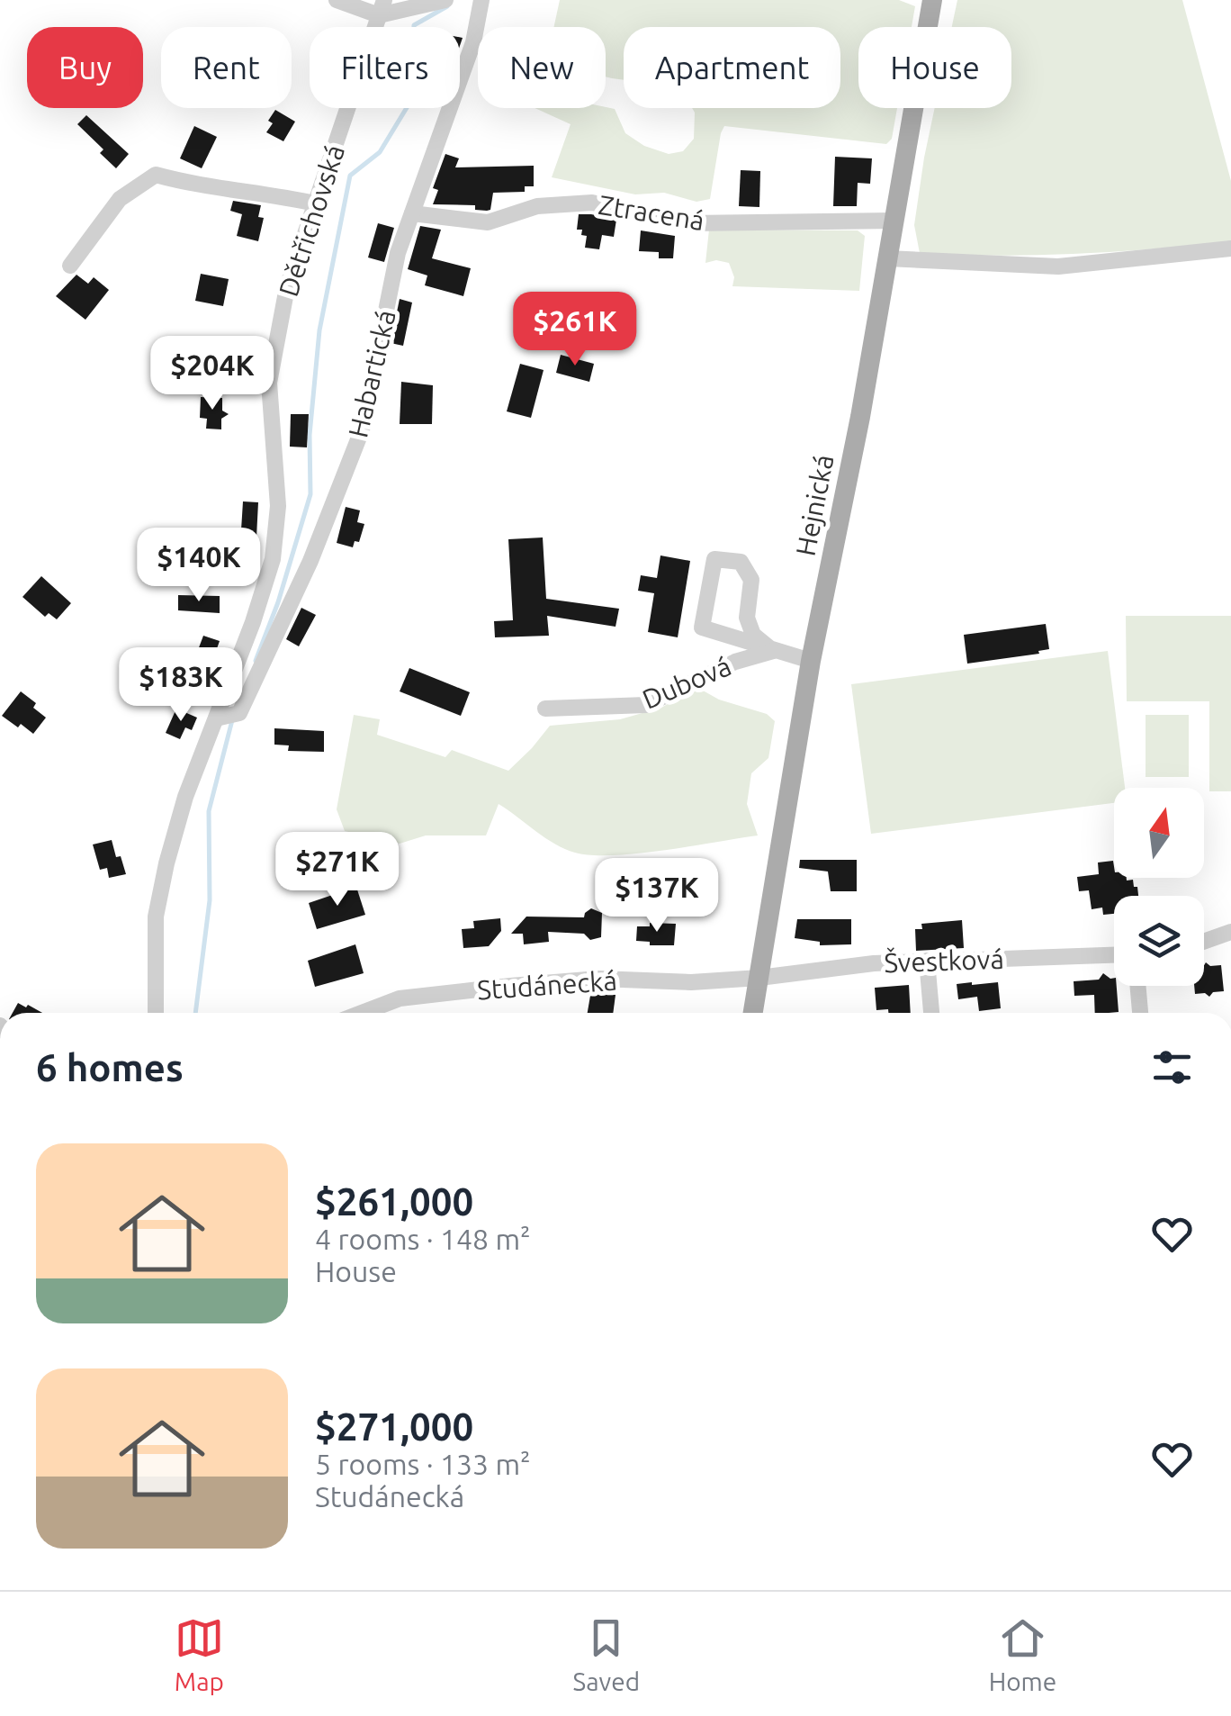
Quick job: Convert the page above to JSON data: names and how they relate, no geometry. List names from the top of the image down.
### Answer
{
  "streets": {
    "main road": ["Hejnická"],
    "street": [
      "Ztracená",
      "Dětřichovská",
      "Habartická",
      "Dubová",
      "Švestková",
      "Studánecká"
    ]
  },
  "crossings": [
    ["Ztracená", "Habartická"],
    ["Ztracená", "Hejnická"],
    ["Dětřichovská", "Habartická"],
    ["Hejnická", "Švestková"],
    ["Hejnická", "Studánecká"],
    ["Švestková", "Studánecká"]
  ],
  "north": "top",
  "page": {
    "chip": [
      "Buy",
      "Rent",
      "Filters",
      "New",
      "Apartment",
      "House"
    ],
    "price": [
      "$261K",
      "$204K",
      "$140K",
      "$183K",
      "$271K",
      "$137K"
    ],
    "heading": "6 homes",
    "list": [
      {
        "name": "$261,000",
        "note": "4 rooms · 148 m² · House"
      },
      {
        "name": "$271,000",
        "note": "5 rooms · 133 m² · Studánecká"
      }
    ],
    "tabs": ["Map", "Saved", "Home"]
  }
}
